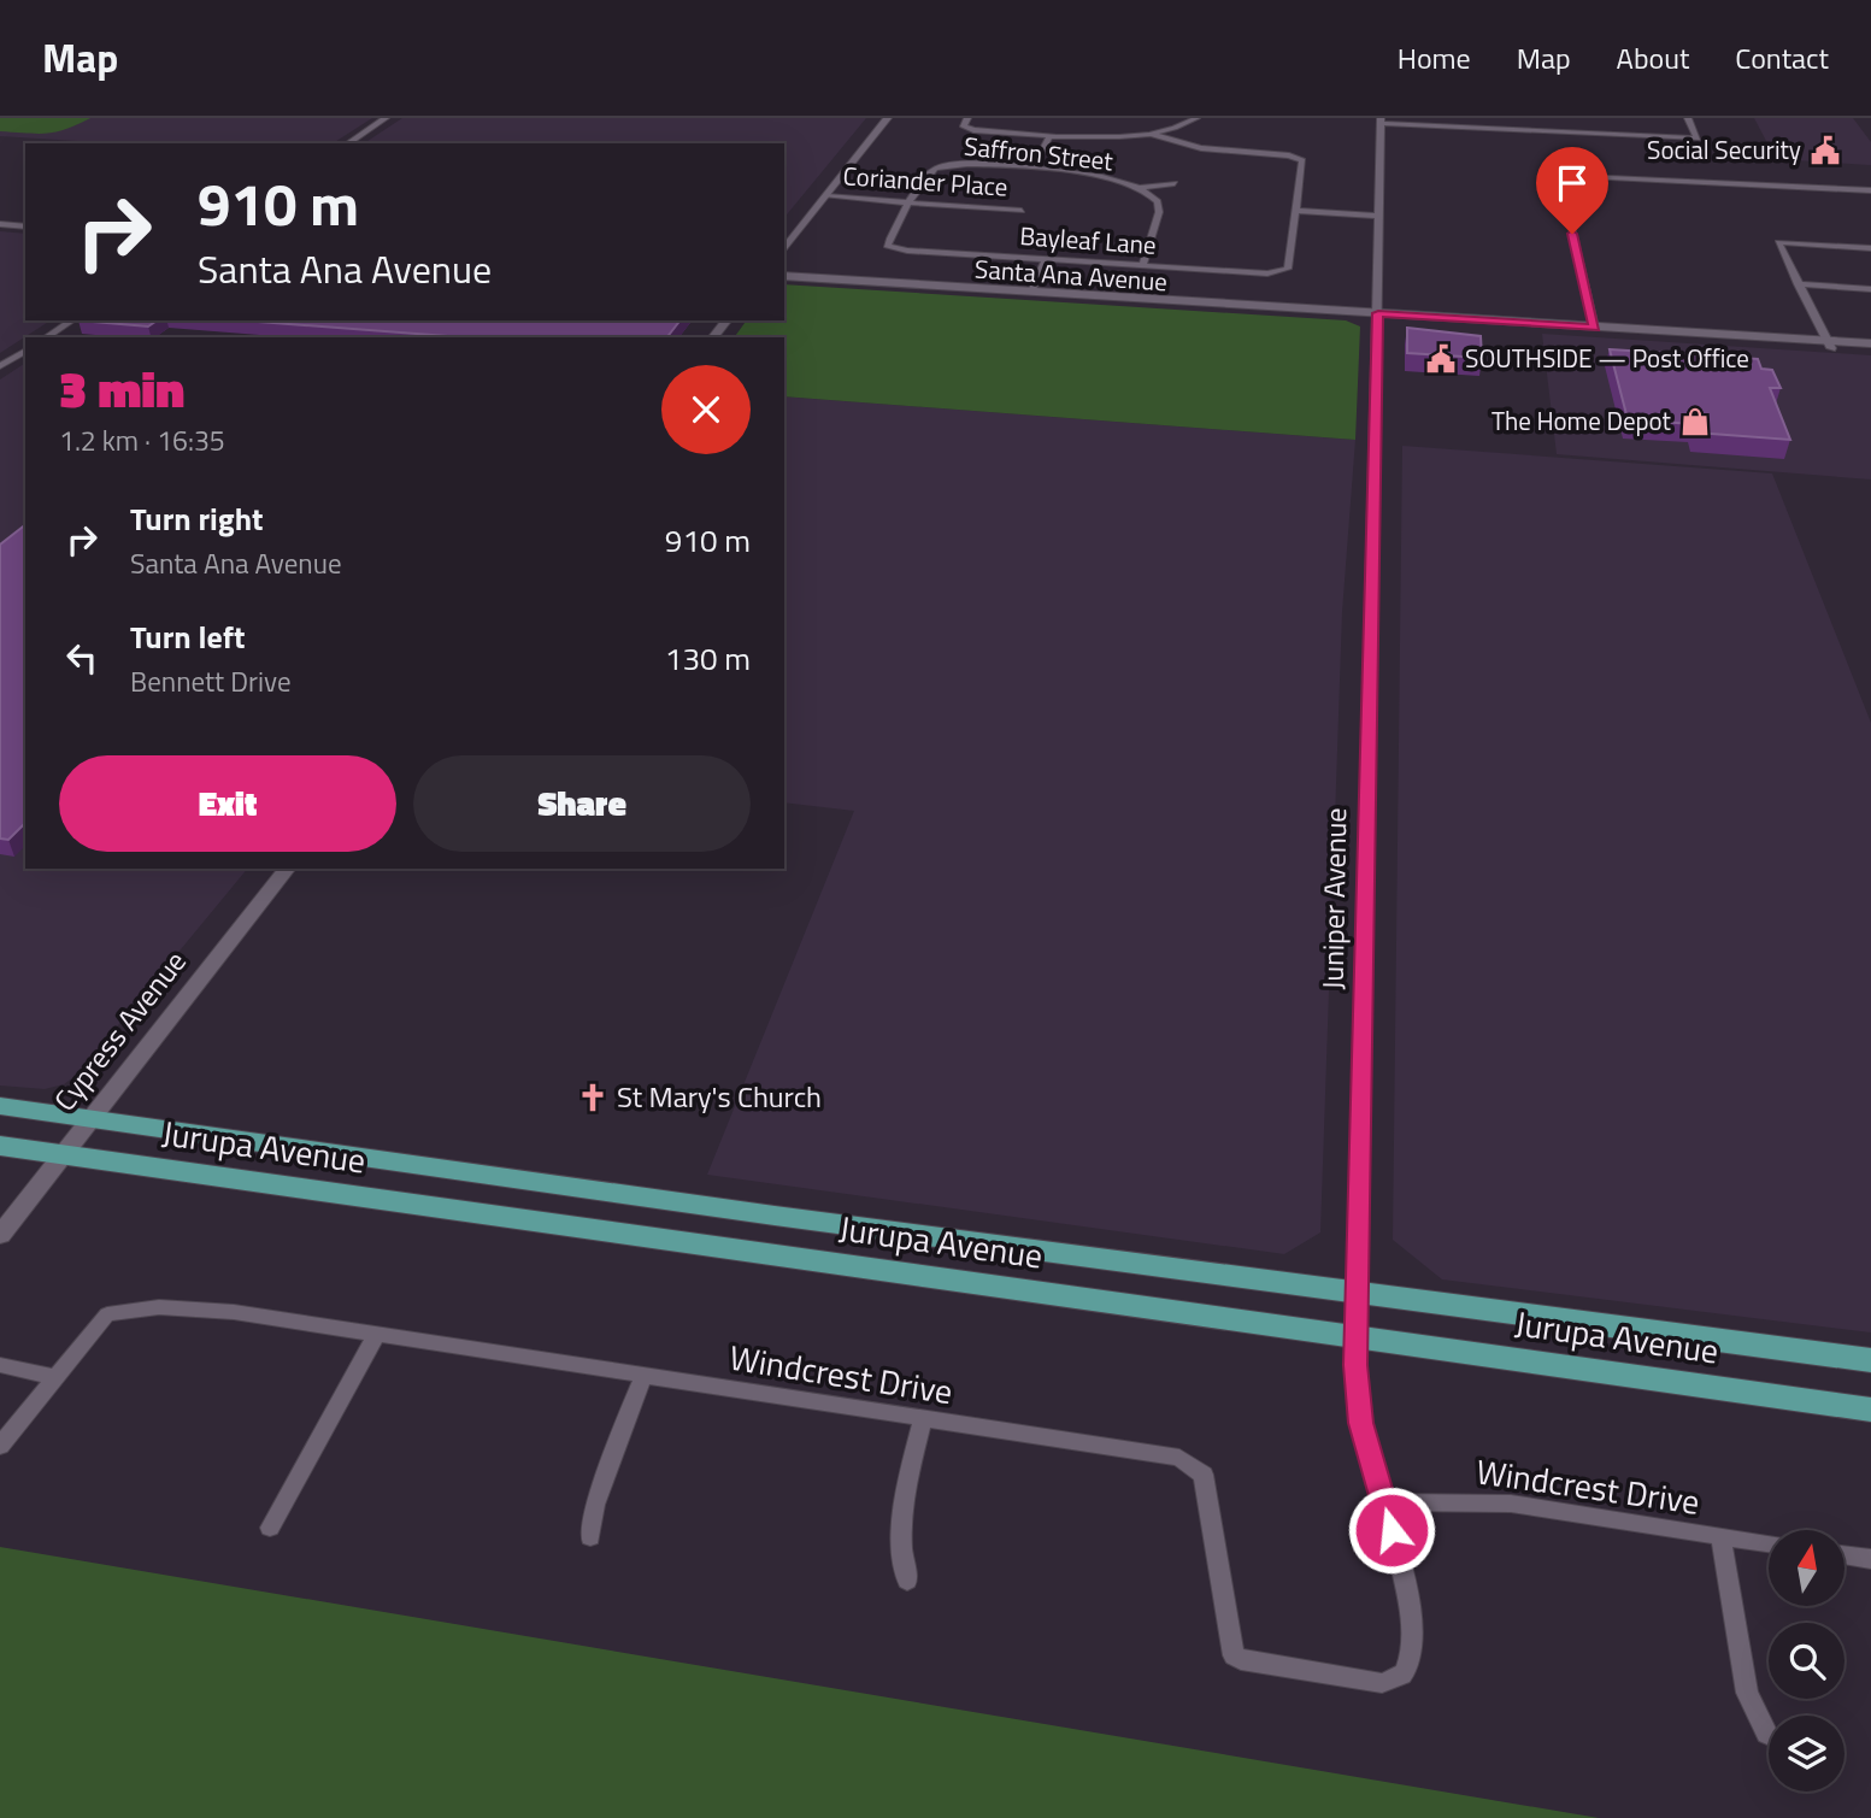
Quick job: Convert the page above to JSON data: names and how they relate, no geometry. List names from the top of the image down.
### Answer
{
  "streets": {
    "main road": ["Jurupa Avenue"],
    "street": [
      "Saffron Street",
      "Coriander Place",
      "Bayleaf Lane",
      "Santa Ana Avenue",
      "Juniper Avenue",
      "Cypress Avenue",
      "Windcrest Drive"
    ]
  },
  "crossings": [
    ["Saffron Street", "Coriander Place"],
    ["Saffron Street", "Bayleaf Lane"],
    ["Coriander Place", "Bayleaf Lane"],
    ["Santa Ana Avenue", "Juniper Avenue"],
    ["Juniper Avenue", "Jurupa Avenue"],
    ["Juniper Avenue", "Windcrest Drive"],
    ["Cypress Avenue", "Jurupa Avenue"]
  ],
  "places": {
    "public building": ["Social Security", "SOUTHSIDE — Post Office"],
    "shop": ["The Home Depot"],
    "church": ["St Mary's Church"]
  },
  "north": "top",
  "page": {
    "header": "Map",
    "nav": [
      "Home",
      "Map",
      "About",
      "Contact"
    ],
    "turn": ["910 m", "Santa Ana Avenue"],
    "heading": ["3 min", "1.2 km · 16:35"],
    "list": [
      {
        "name": "Turn right",
        "note": "Santa Ana Avenue",
        "value": "910 m"
      },
      {
        "name": "Turn left",
        "note": "Bennett Drive",
        "value": "130 m"
      }
    ],
    "buttons": ["Exit", "Share"]
  }
}
